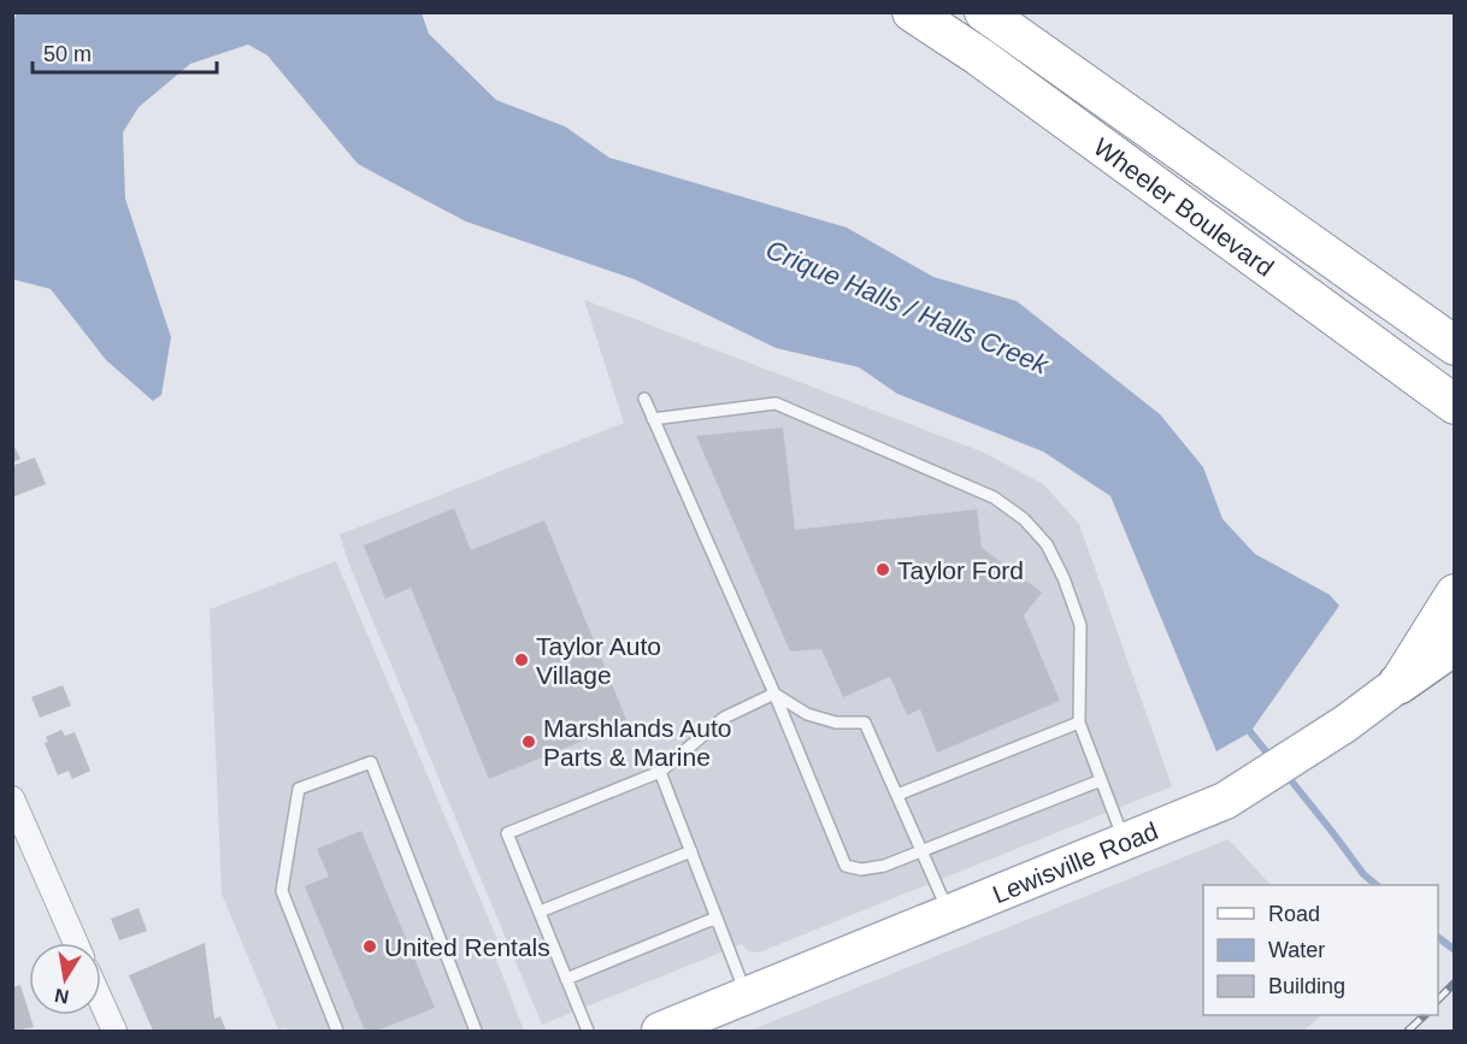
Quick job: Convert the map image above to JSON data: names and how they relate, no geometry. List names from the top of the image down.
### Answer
{
  "streets": {
    "highway": ["Wheeler Boulevard"],
    "main road": ["Lewisville Road"]
  },
  "water": ["Crique Halls / Halls Creek"],
  "places": [
    "Taylor Ford",
    "Taylor Auto Village",
    "Marshlands Auto Parts & Marine",
    "United Rentals"
  ],
  "legend": ["Road", "Water", "Building"],
  "scale_bar": "50 m",
  "north": "bottom"
}
